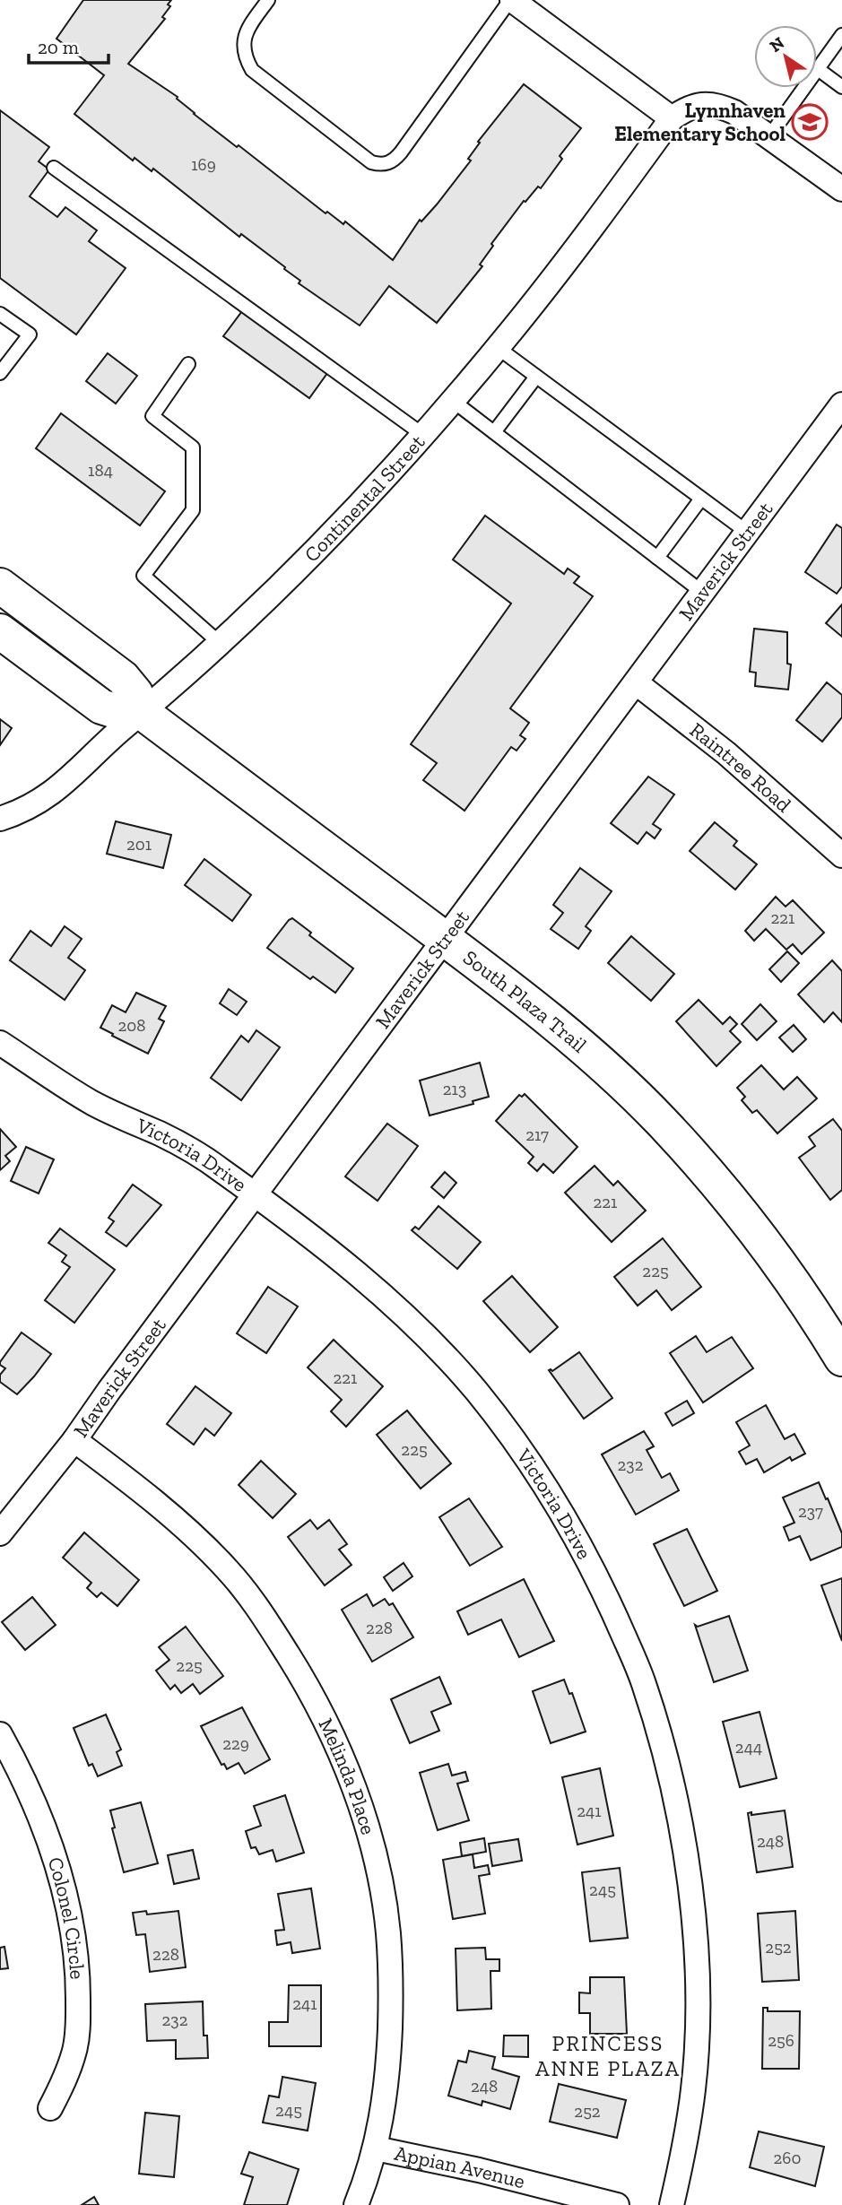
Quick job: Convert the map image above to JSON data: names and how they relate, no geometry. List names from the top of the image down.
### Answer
{
  "streets": {
    "main road": ["South Plaza Trail"],
    "street": [
      "Continental Street",
      "Maverick Street",
      "Raintree Road",
      "Victoria Drive",
      "Melinda Place",
      "Colonel Circle",
      "Appian Avenue"
    ]
  },
  "crossings": [
    ["Continental Street", "South Plaza Trail"],
    ["Maverick Street", "Raintree Road"],
    ["Maverick Street", "South Plaza Trail"],
    ["Maverick Street", "Victoria Drive"],
    ["Maverick Street", "Melinda Place"],
    ["Melinda Place", "Appian Avenue"]
  ],
  "districts": ["PRINCESS ANNE PLAZA"],
  "places": {
    "school or university": ["Lynnhaven Elementary School"]
  },
  "house_numbers": [
    "169",
    "184",
    "201",
    "221",
    "208",
    "213",
    "217",
    "221",
    "225",
    "221",
    "225",
    "232",
    "237",
    "228",
    "225",
    "229",
    "244",
    "241",
    "248",
    "245",
    "252",
    "228",
    "241",
    "232",
    "256",
    "248",
    "245",
    "252",
    "260"
  ],
  "scale_bar": "20 m",
  "north": "top left"
}
